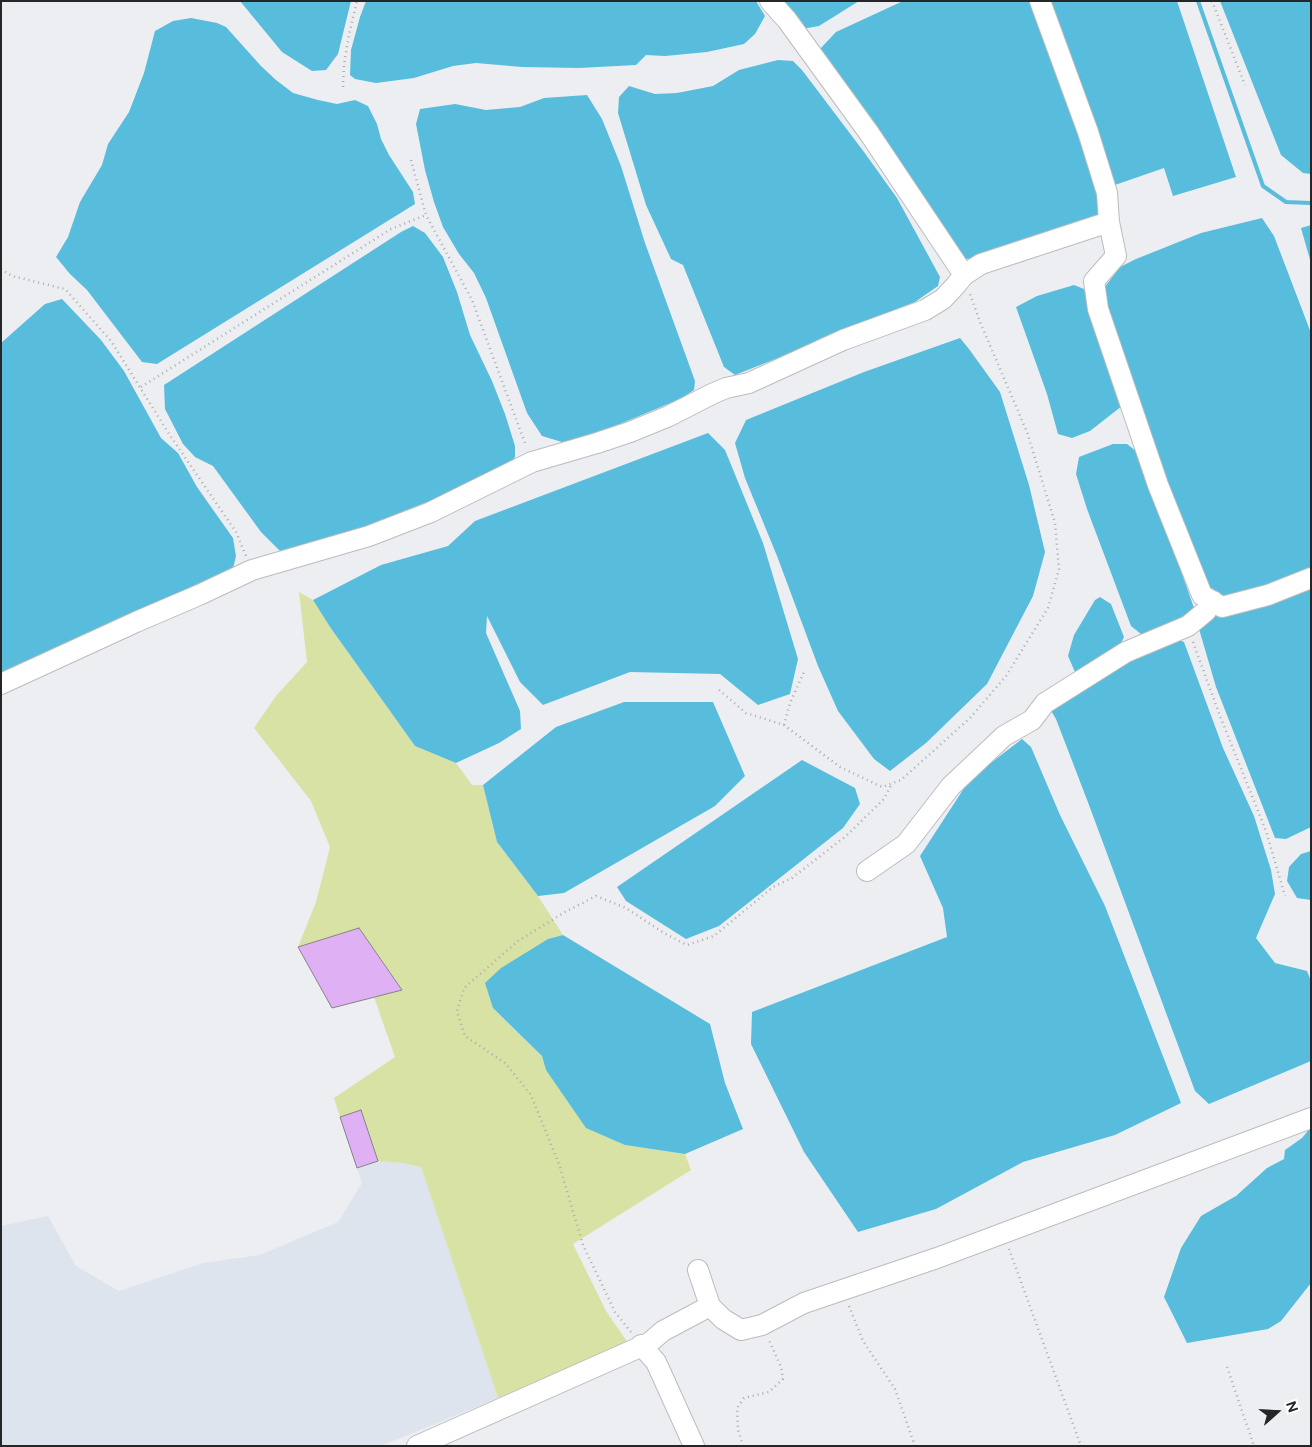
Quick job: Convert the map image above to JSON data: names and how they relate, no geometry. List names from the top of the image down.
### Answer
{
  "north": "right"
}
